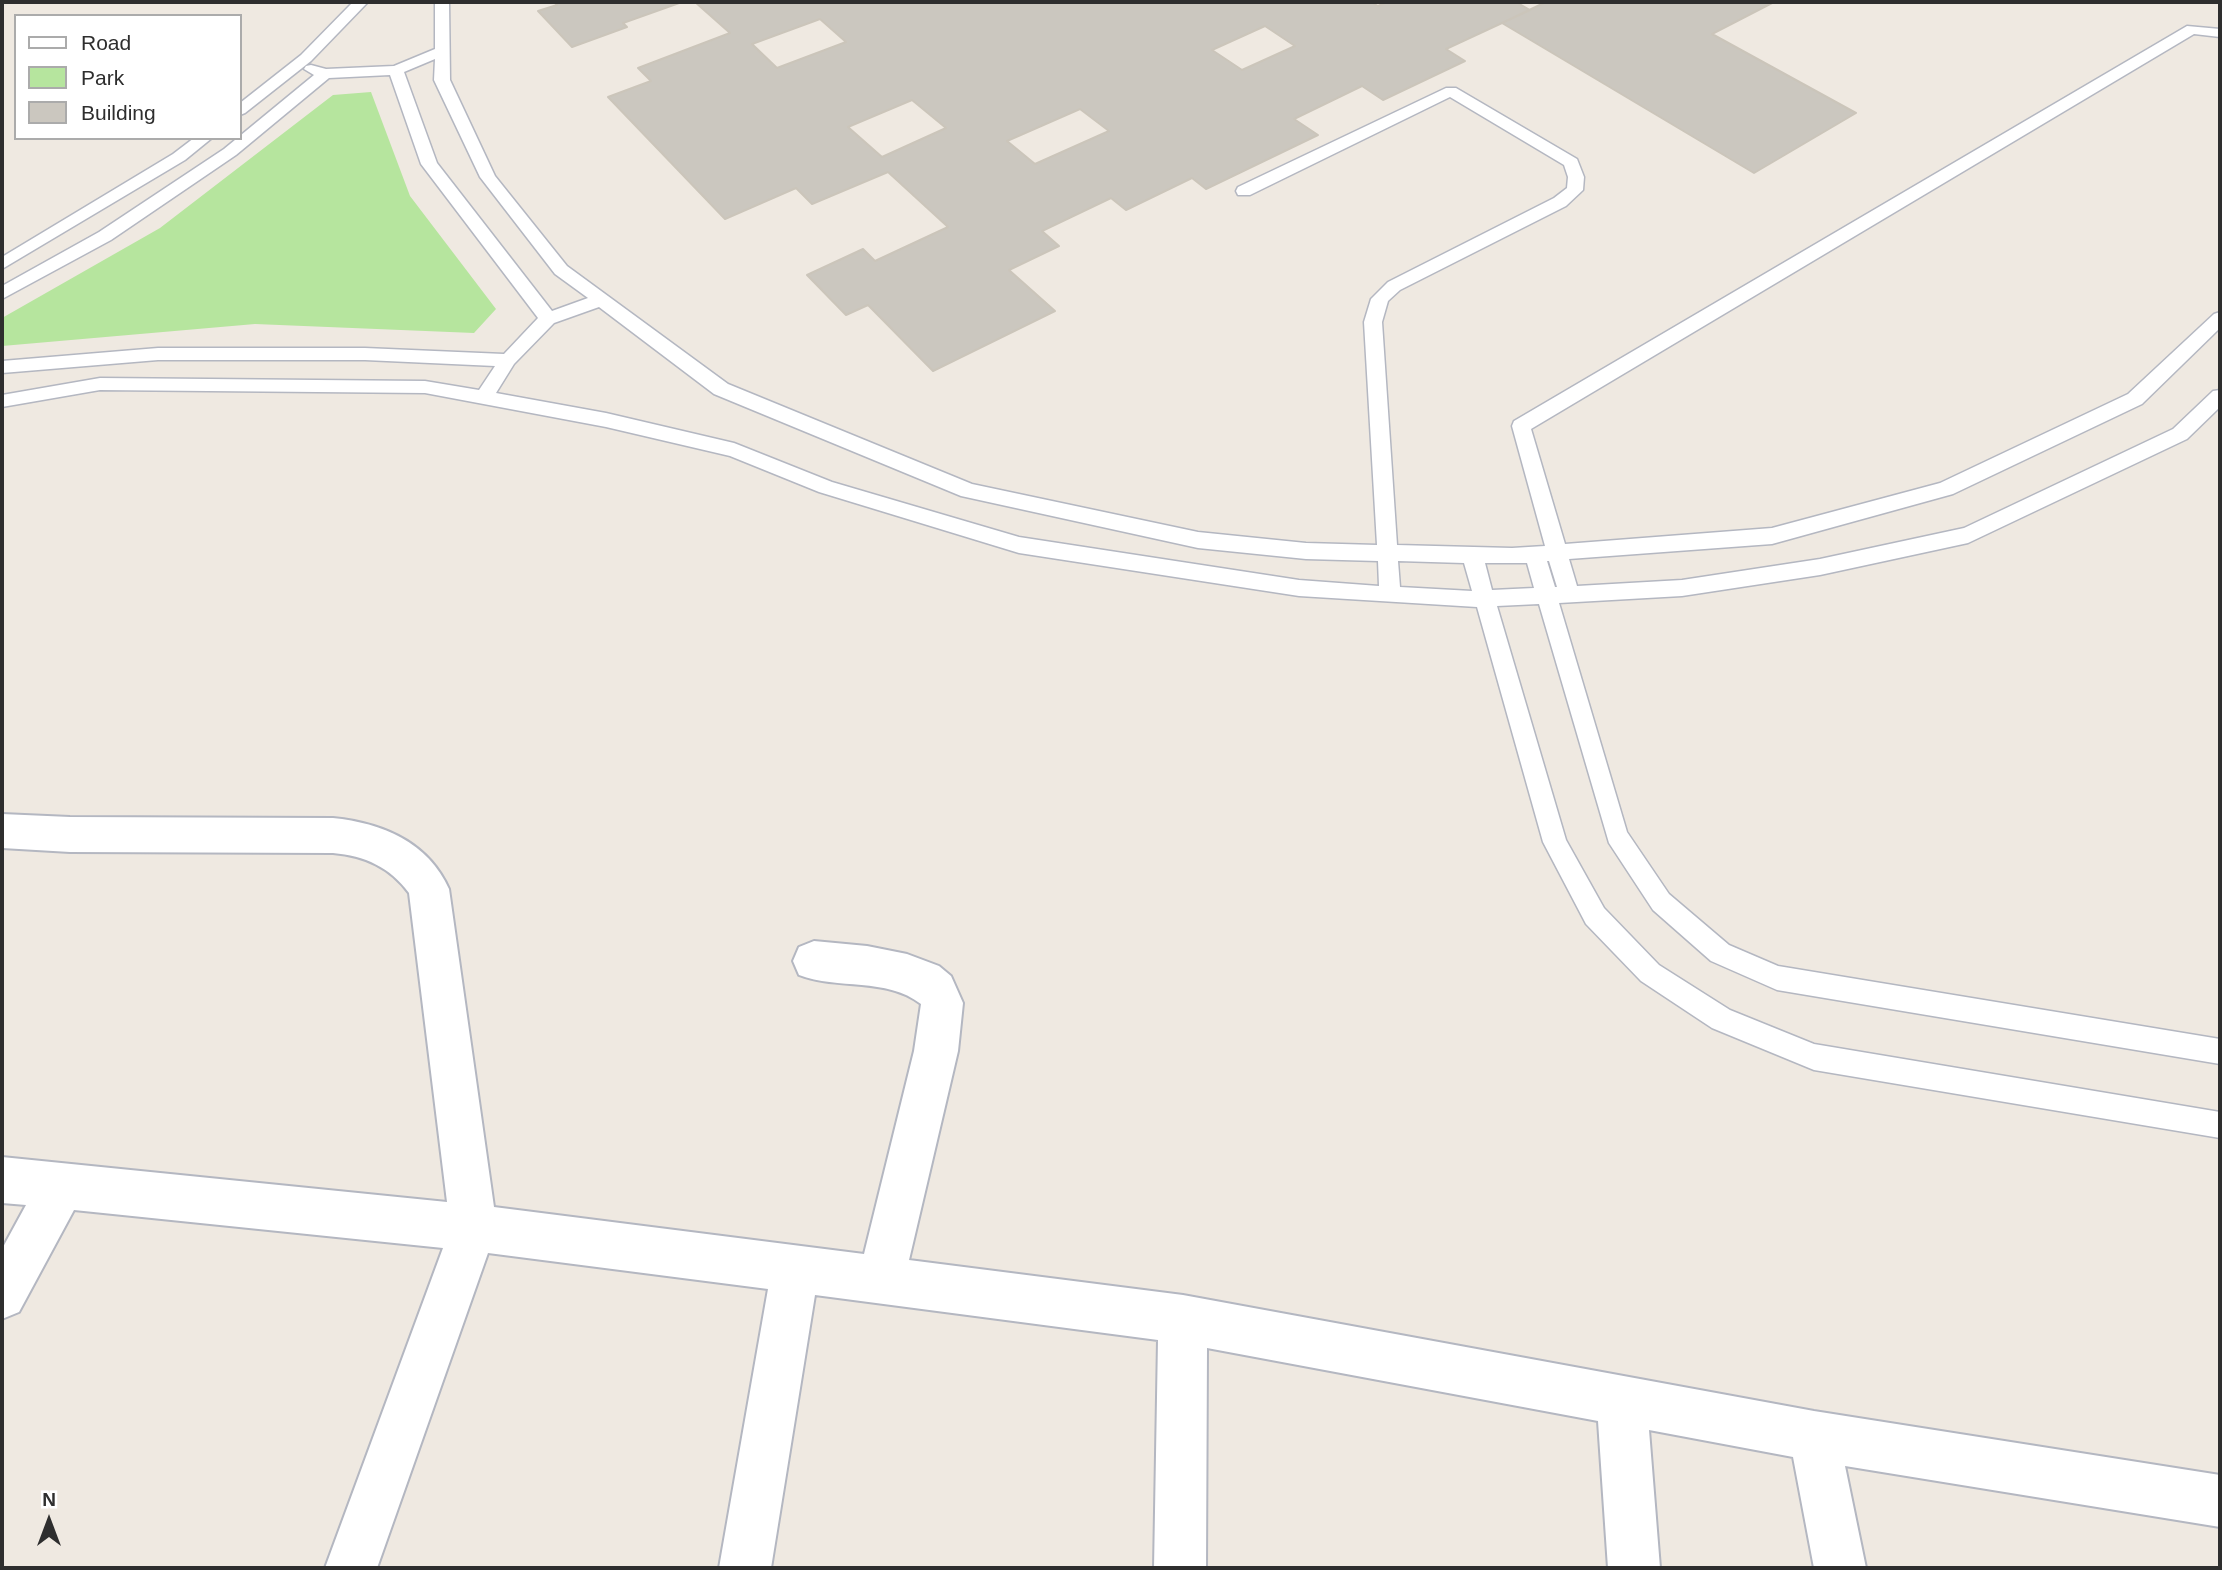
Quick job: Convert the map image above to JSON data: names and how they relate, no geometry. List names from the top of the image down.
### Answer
{
  "legend": ["Road", "Park", "Building"],
  "north": "top"
}
